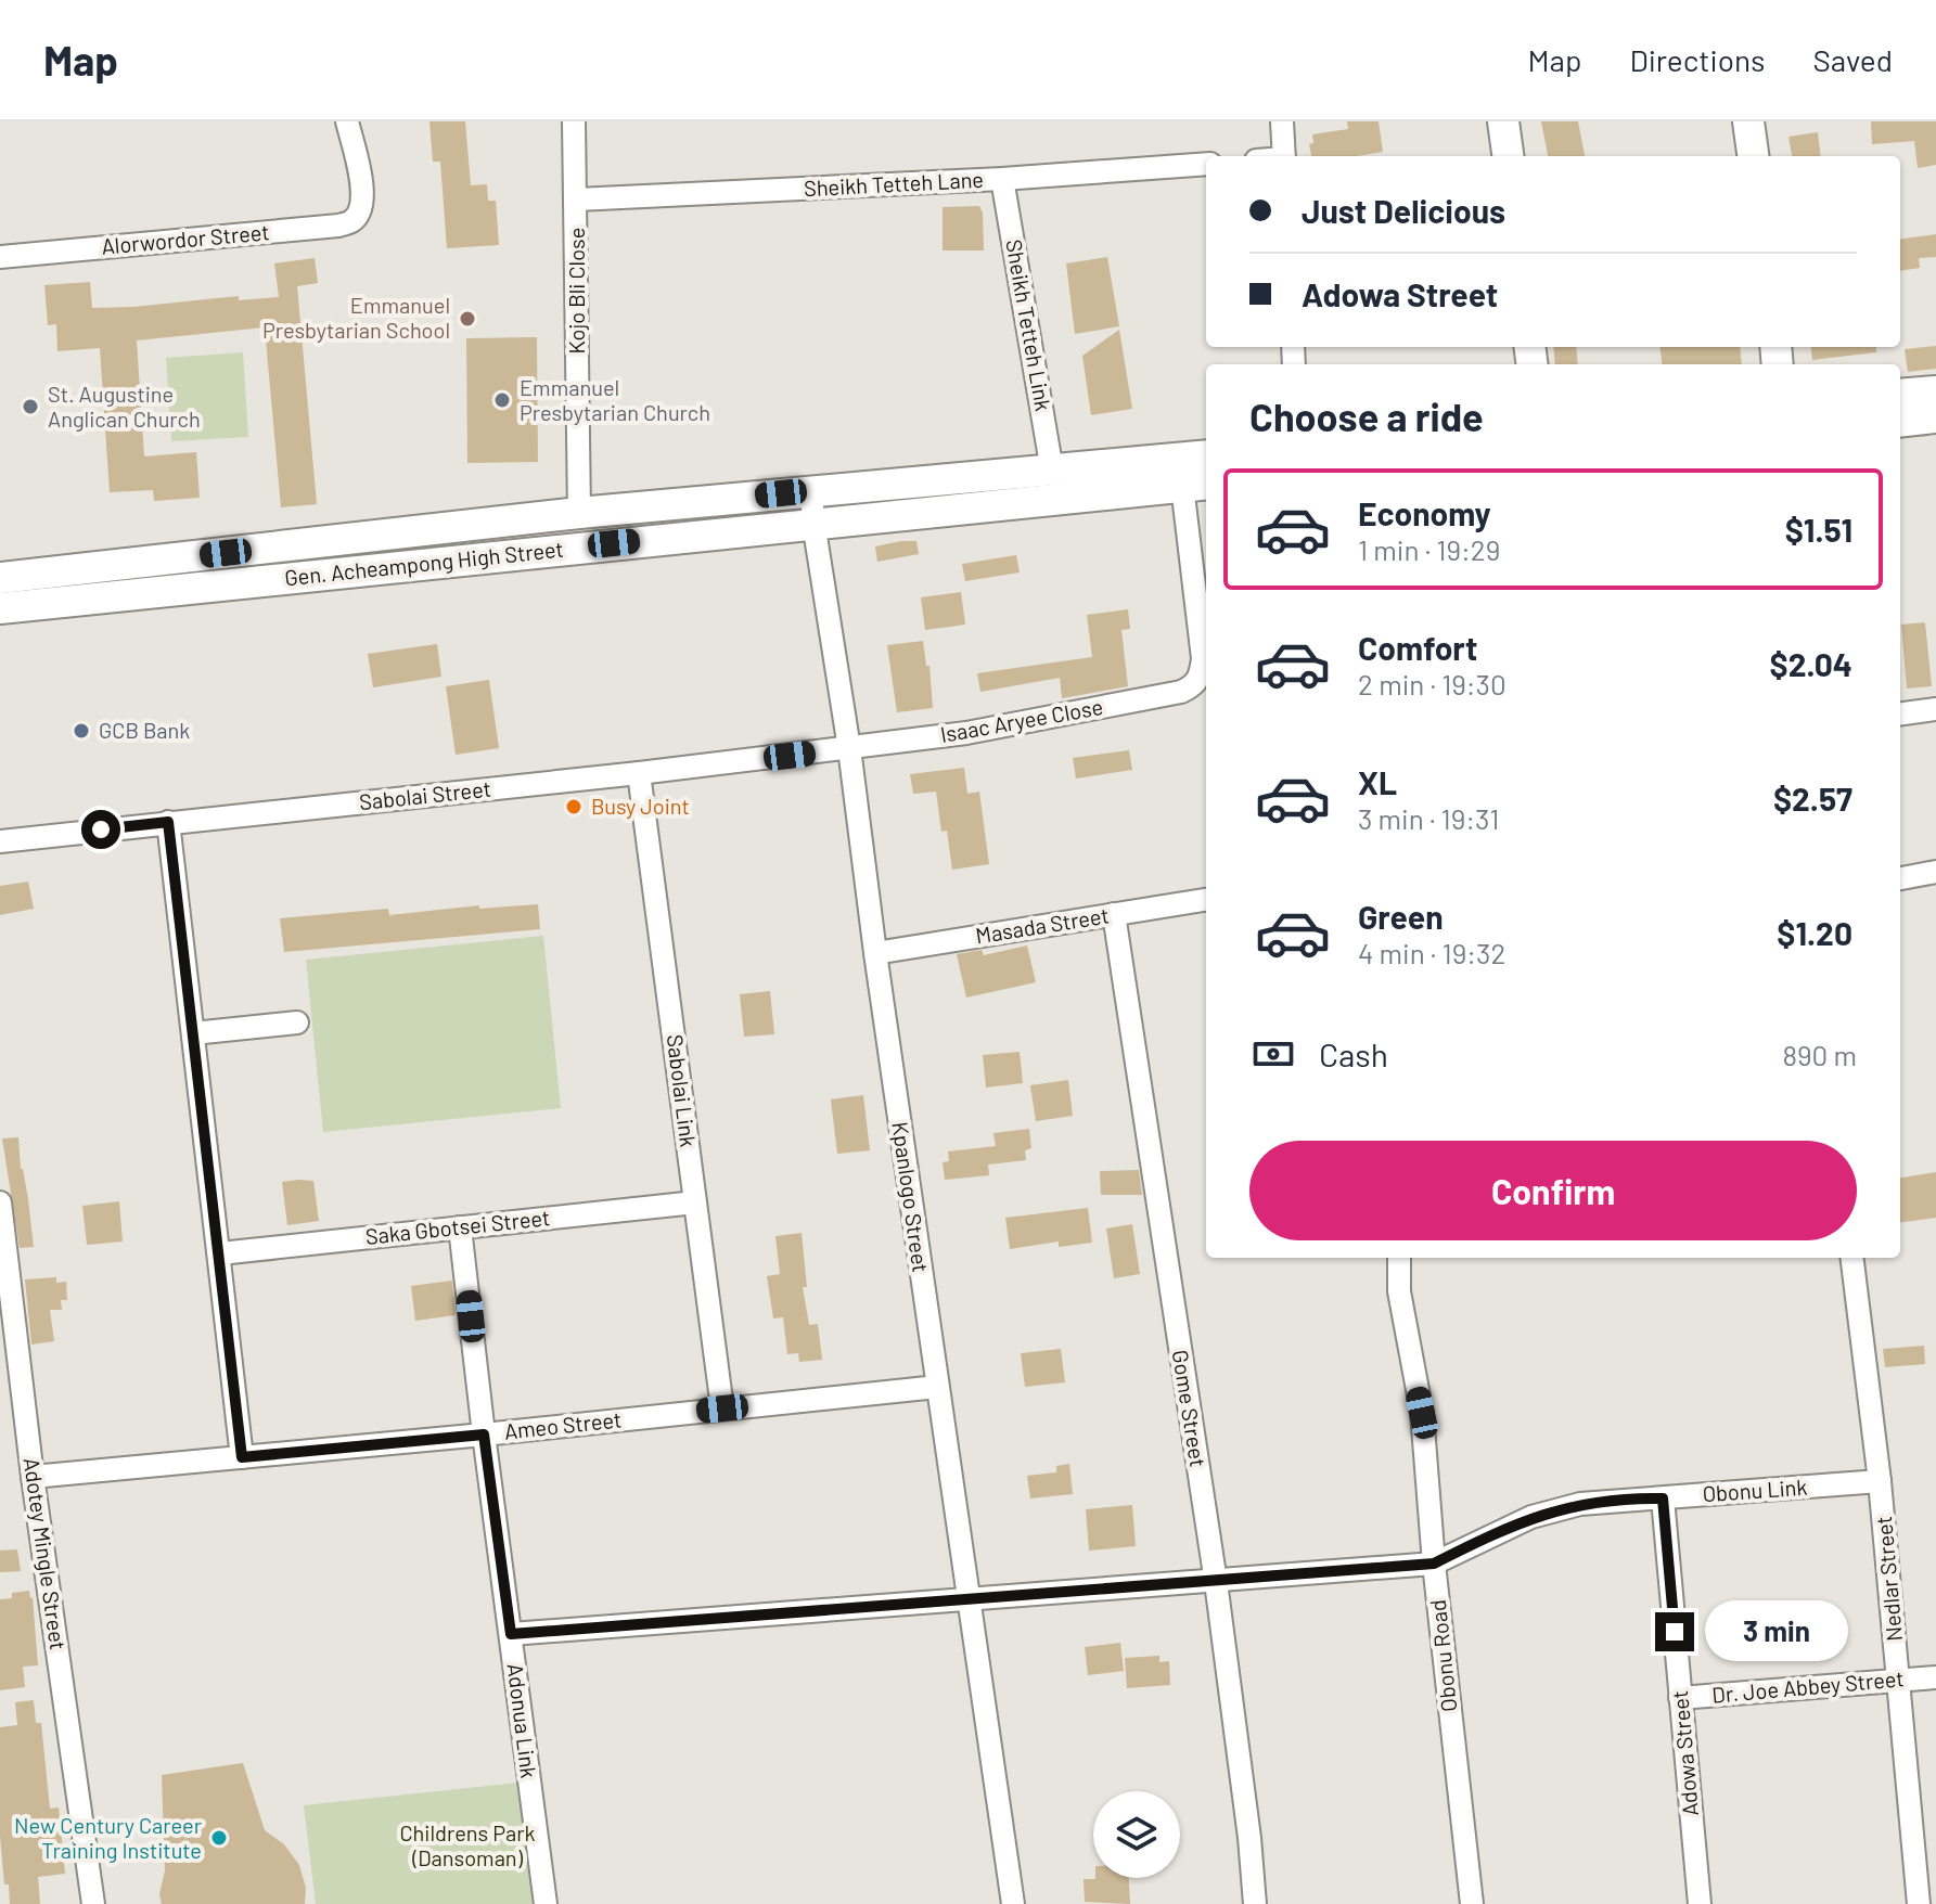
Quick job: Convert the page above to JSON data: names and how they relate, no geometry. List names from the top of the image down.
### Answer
{
  "streets": {
    "main road": ["Gen. Acheampong High Street"],
    "street": [
      "Sheikh Tetteh Lane",
      "Alorwordor Street",
      "Kojo Bli Close",
      "Sheikh Tetteh Link",
      "Isaac Aryee Close",
      "Sabolai Street",
      "Masada Street",
      "Sabolai Link",
      "Kpanlogo Street",
      "Saka Gbotsei Street",
      "Gome Street",
      "Ameo Street",
      "Obonu Link",
      "Adotey Mingle Street",
      "Nedlar Street",
      "Obonu Road",
      "Dr. Joe Abbey Street",
      "Adonua Link",
      "Adowa Street"
    ]
  },
  "crossings": [
    ["Sheikh Tetteh Lane", "Kojo Bli Close"],
    ["Sheikh Tetteh Lane", "Sheikh Tetteh Link"],
    ["Kojo Bli Close", "Gen. Acheampong High Street"],
    ["Sheikh Tetteh Link", "Gen. Acheampong High Street"],
    ["Gen. Acheampong High Street", "Isaac Aryee Close"],
    ["Gen. Acheampong High Street", "Kpanlogo Street"],
    ["Isaac Aryee Close", "Sabolai Street"],
    ["Isaac Aryee Close", "Kpanlogo Street"],
    ["Sabolai Street", "Sabolai Link"],
    ["Sabolai Street", "Kpanlogo Street"],
    ["Masada Street", "Kpanlogo Street"],
    ["Masada Street", "Gome Street"],
    ["Sabolai Link", "Saka Gbotsei Street"],
    ["Sabolai Link", "Ameo Street"],
    ["Kpanlogo Street", "Ameo Street"],
    ["Saka Gbotsei Street", "Adonua Link"],
    ["Ameo Street", "Adotey Mingle Street"],
    ["Ameo Street", "Adonua Link"],
    ["Obonu Link", "Nedlar Street"],
    ["Obonu Link", "Obonu Road"],
    ["Obonu Link", "Adowa Street"],
    ["Nedlar Street", "Dr. Joe Abbey Street"],
    ["Dr. Joe Abbey Street", "Adowa Street"]
  ],
  "parks": ["Childrens Park (Dansoman)"],
  "places": [
    "Emmanuel Presbytarian School",
    "Emmanuel Presbytarian Church",
    "St. Augustine Anglican Church",
    "GCB Bank",
    "Busy Joint",
    "New Century Career Training Institute"
  ],
  "page": {
    "header": "Map",
    "nav": ["Map", "Directions", "Saved"],
    "banner": ["Just Delicious", "Adowa Street"],
    "heading": "Choose a ride",
    "list": [
      {
        "name": "Economy",
        "note": "1 min · 19:29",
        "value": "$1.51"
      },
      {
        "name": "Comfort",
        "note": "2 min · 19:30",
        "value": "$2.04"
      },
      {
        "name": "XL",
        "note": "3 min · 19:31",
        "value": "$2.57"
      },
      {
        "name": "Green",
        "note": "4 min · 19:32",
        "value": "$1.20"
      }
    ],
    "pay": ["Cash", "890 m"],
    "buttons": "Confirm",
    "bubble": "3 min"
  }
}
